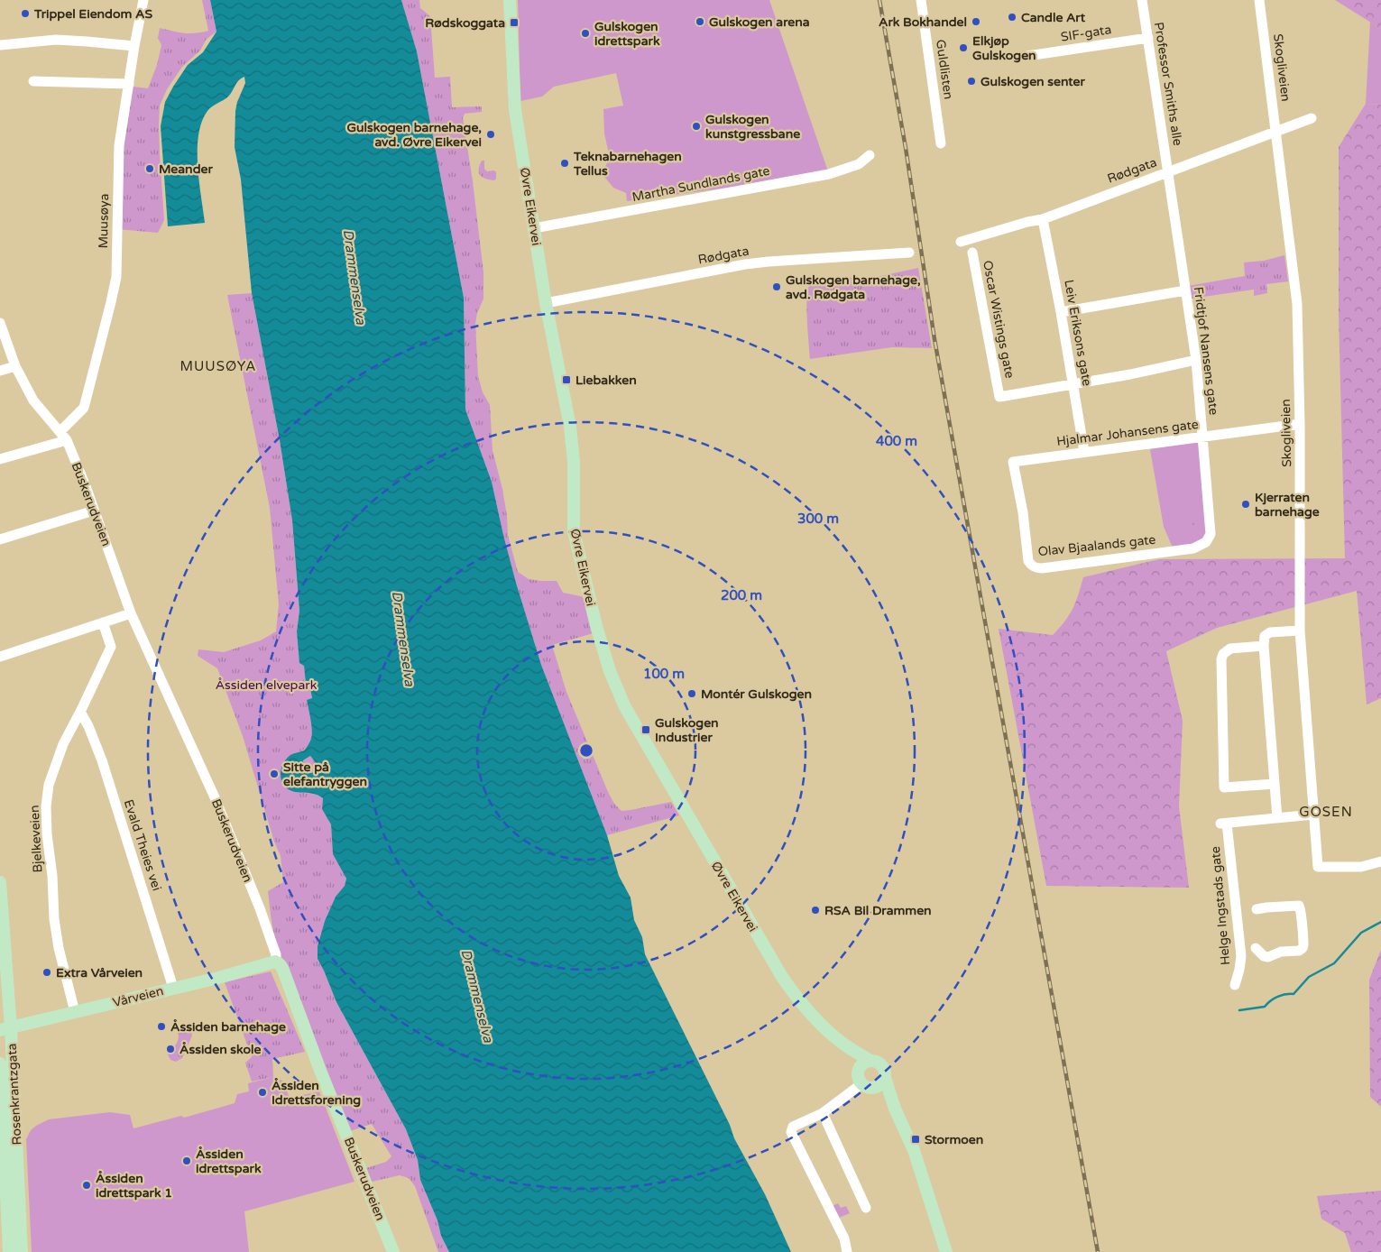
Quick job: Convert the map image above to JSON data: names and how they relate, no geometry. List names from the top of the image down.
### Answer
{
  "streets": {
    "main road": [
      "Øvre Eikervei",
      "Buskerudveien",
      "Vårveien",
      "Rosenkrantzgata"
    ],
    "street": [
      "SIF-gata",
      "Skogliveien",
      "Guldlisten",
      "Professor Smiths alle",
      "Rødgata",
      "Martha Sundlands gate",
      "Muusøya",
      "Oscar Wistings gate",
      "Leiv Eriksons gate",
      "Fridtjof Nansens gate",
      "Hjalmar Johansens gate",
      "Olav Bjaalands gate",
      "Bjelkeveien",
      "Evald Theies vei",
      "Helge Ingstads gate"
    ]
  },
  "crossings": [
    ["SIF-gata", "Professor Smiths alle"],
    ["Skogliveien", "Rødgata"],
    ["Skogliveien", "Hjalmar Johansens gate"],
    ["Professor Smiths alle", "Rødgata"],
    ["Professor Smiths alle", "Fridtjof Nansens gate"],
    ["Rødgata", "Øvre Eikervei"],
    ["Rødgata", "Leiv Eriksons gate"],
    ["Rødgata", "Fridtjof Nansens gate"],
    ["Martha Sundlands gate", "Øvre Eikervei"],
    ["Muusøya", "Buskerudveien"],
    ["Oscar Wistings gate", "Leiv Eriksons gate"],
    ["Leiv Eriksons gate", "Hjalmar Johansens gate"],
    ["Fridtjof Nansens gate", "Hjalmar Johansens gate"],
    ["Fridtjof Nansens gate", "Olav Bjaalands gate"],
    ["Hjalmar Johansens gate", "Olav Bjaalands gate"],
    ["Buskerudveien", "Vårveien"],
    ["Bjelkeveien", "Evald Theies vei"],
    ["Bjelkeveien", "Vårveien"],
    ["Evald Theies vei", "Vårveien"],
    ["Vårveien", "Rosenkrantzgata"]
  ],
  "districts": ["MUUSØYA", "GOSEN"],
  "water": ["Drammenselva"],
  "parks": ["Åssiden elvepark"],
  "places": {
    "other": [
      "Trippel Eiendom AS",
      "Candle Art",
      "Gulskogen arena",
      "Ark Bokhandel",
      "Gulskogen idrettspark",
      "Elkjøp Gulskogen",
      "Gulskogen senter",
      "Gulskogen kunstgressbane",
      "Gulskogen barnehage, avd. Øvre Eikervei",
      "Teknabarnehagen Tellus",
      "Meander",
      "Gulskogen barnehage, avd. Rødgata",
      "Kjerraten barnehage",
      "Montér Gulskogen",
      "Sitte på elefantryggen",
      "RSA Bil Drammen",
      "Extra Vårveien",
      "Åssiden barnehage",
      "Åssiden skole",
      "Åssiden Idrettsforening",
      "Åssiden idrettspark",
      "Åssiden idrettspark 1"
    ],
    "transit": [
      "Rødskoggata",
      "Liebakken",
      "Gulskogen Industrier",
      "Stormoen"
    ]
  },
  "rings": [
    "400 m",
    "300 m",
    "200 m",
    "100 m"
  ]
}
